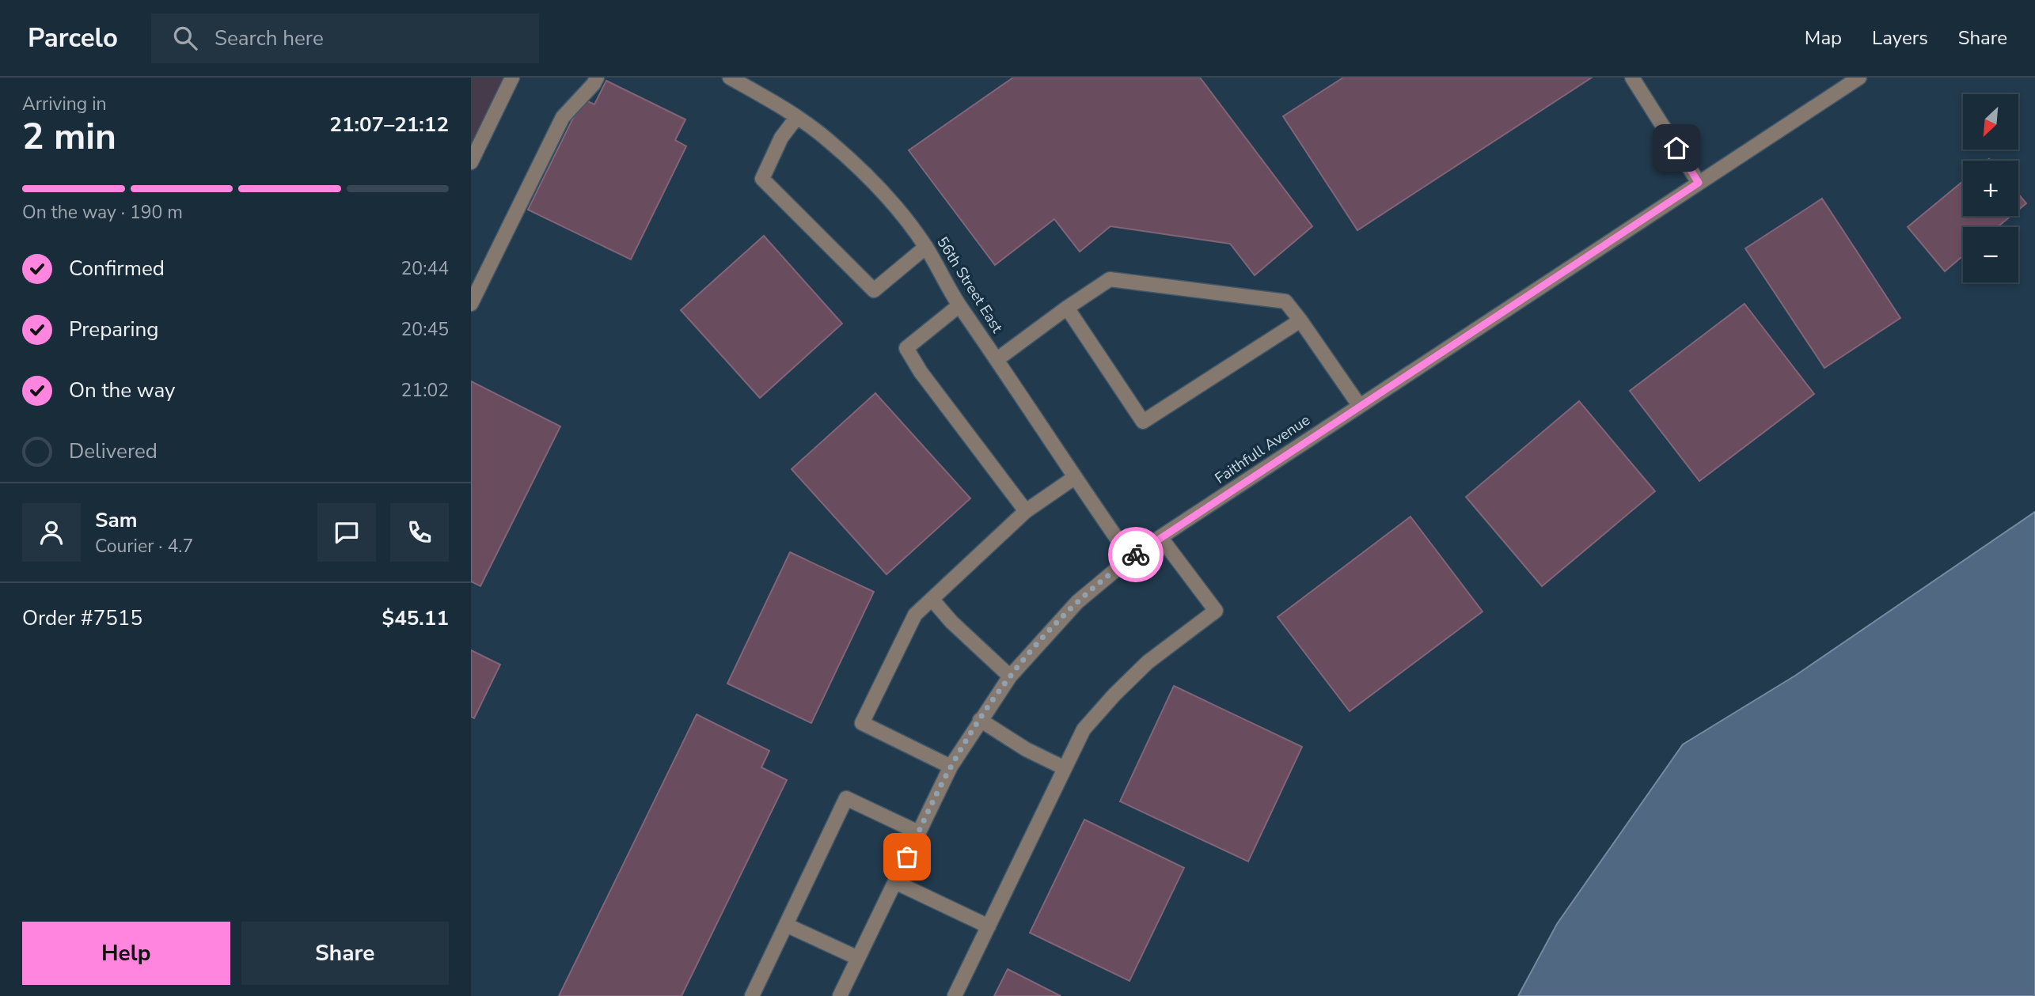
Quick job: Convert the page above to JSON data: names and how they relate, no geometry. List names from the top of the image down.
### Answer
{
  "streets": {
    "street": ["56th Street East", "Faithfull Avenue"]
  },
  "crossings": [
    ["56th Street East", "Faithfull Avenue"]
  ],
  "north": "bottom left",
  "page": {
    "header": "Parcelo",
    "search": "Search here",
    "nav": ["Map", "Layers", "Share"],
    "heading": ["2 min", "Arriving in", "21:07–21:12"],
    "panel": [
      "Sam",
      "Courier · 4.7",
      "Order #7515",
      "$45.11"
    ],
    "map_buttons": ["+", "−"],
    "bar": "On the way · 190 m",
    "list": [
      ["Confirmed", "20:44"],
      ["Preparing", "20:45"],
      ["On the way", "21:02"],
      "Delivered"
    ],
    "buttons": ["Help", "Share"]
  }
}
